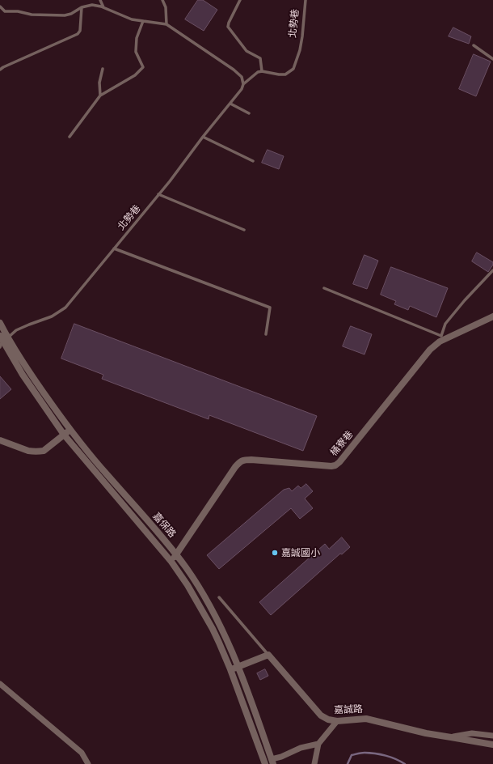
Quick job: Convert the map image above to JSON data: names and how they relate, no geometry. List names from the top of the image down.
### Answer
{
  "streets": {
    "street": ["桶寮巷", "嘉保路", "嘉誠路"],
    "lane": ["北勢巷"]
  },
  "crossings": [
    ["北勢巷", "嘉保路"],
    ["桶寮巷", "嘉保路"]
  ],
  "places": ["嘉誠國小"]
}
